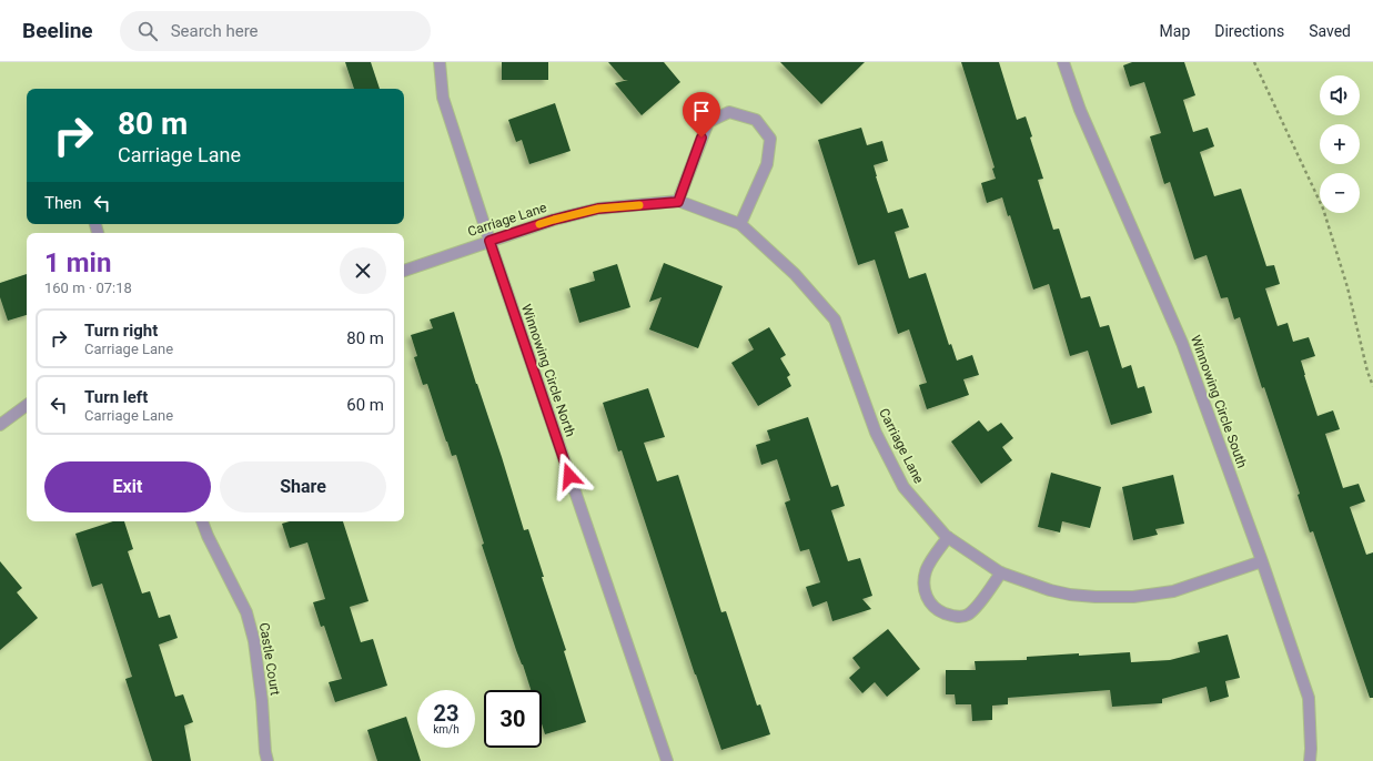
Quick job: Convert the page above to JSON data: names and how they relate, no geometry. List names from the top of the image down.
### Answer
{
  "streets": {
    "street": [
      "Carriage Lane",
      "Winnowing Circle North",
      "Winnowing Circle South",
      "Castle Court"
    ]
  },
  "crossings": [
    ["Carriage Lane", "Winnowing Circle North"],
    ["Carriage Lane", "Winnowing Circle South"]
  ],
  "page": {
    "header": "Beeline",
    "search": "Search here",
    "nav": ["Map", "Directions", "Saved"],
    "map_buttons": ["+", "−"],
    "turn": ["80 m", "Carriage Lane"],
    "then": "Then",
    "heading": ["1 min", "160 m · 07:18"],
    "list": [
      {
        "name": "Turn right",
        "note": "Carriage Lane",
        "value": "80 m"
      },
      {
        "name": "Turn left",
        "note": "Carriage Lane",
        "value": "60 m"
      }
    ],
    "buttons": ["Exit", "Share"],
    "speed": "23 km/h",
    "limit": "30"
  }
}
